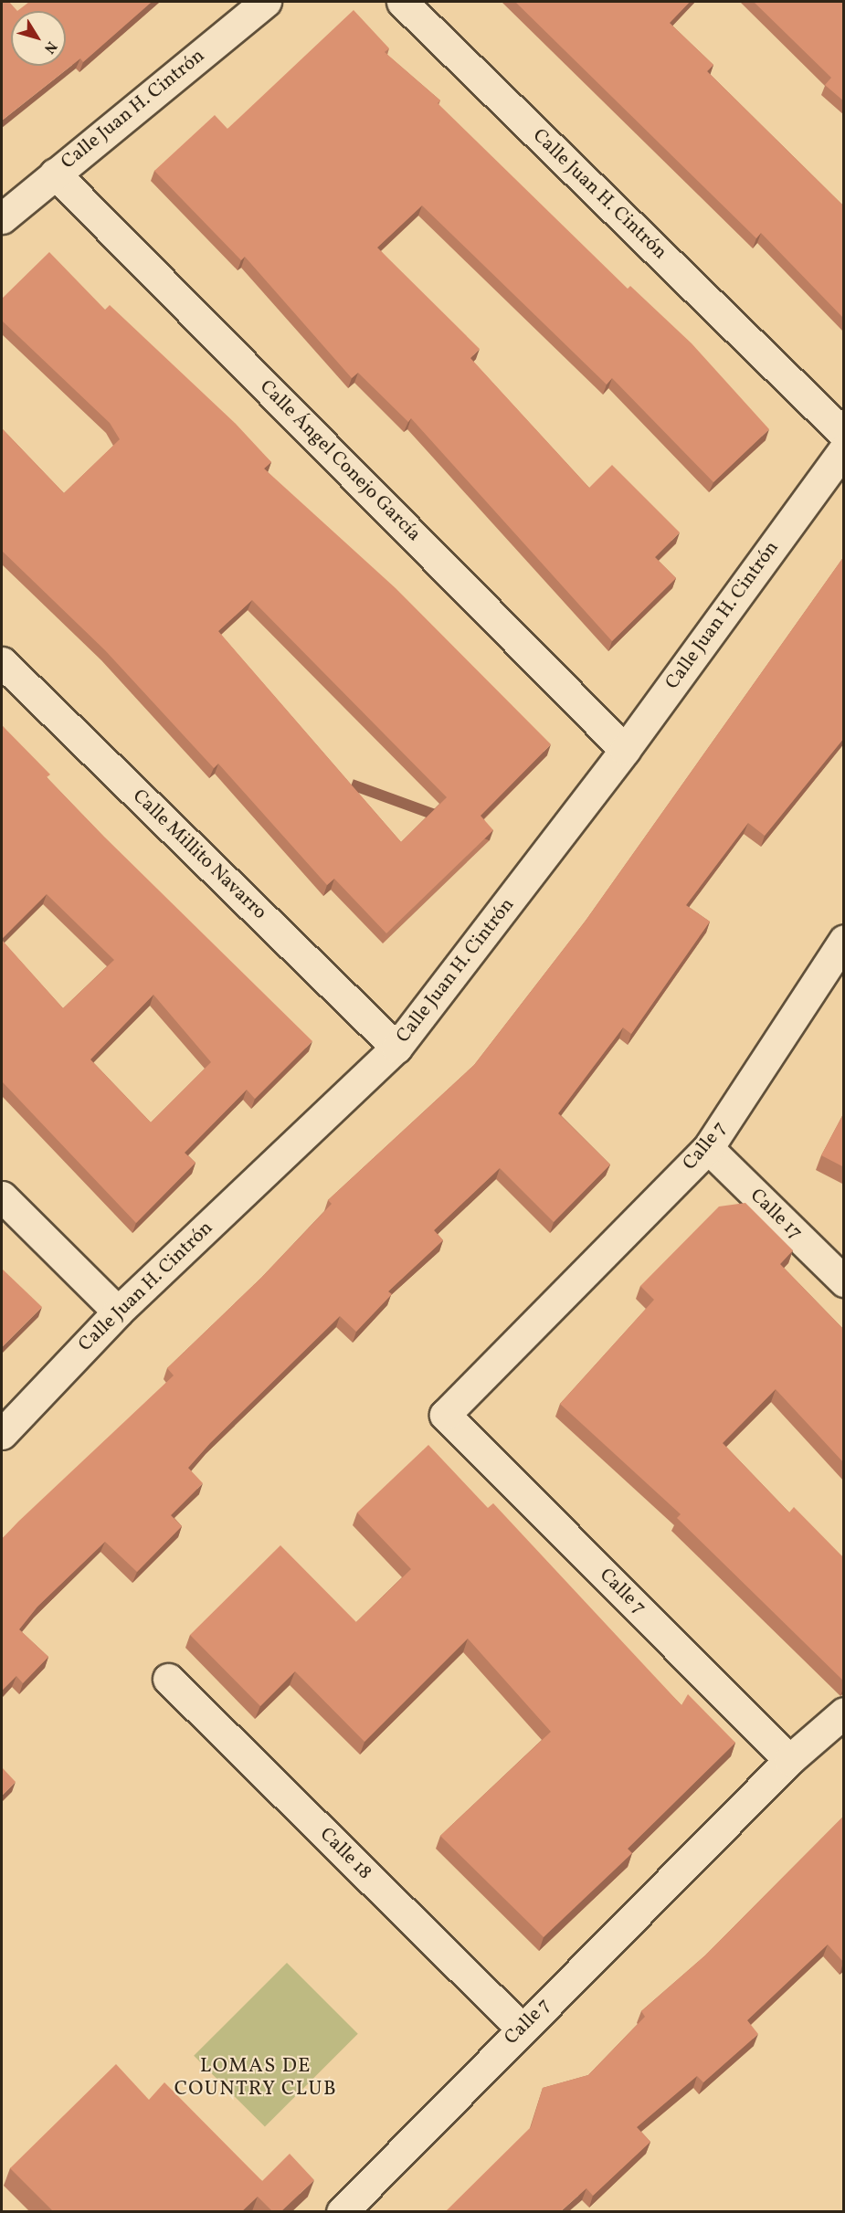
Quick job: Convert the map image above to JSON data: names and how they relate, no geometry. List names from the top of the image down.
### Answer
{
  "streets": {
    "street": [
      "Calle Juan H. Cintrón",
      "Calle Ángel Conejo García",
      "Calle Millito Navarro",
      "Calle 7",
      "Calle 17",
      "Calle 18"
    ]
  },
  "crossings": [
    ["Calle Juan H. Cintrón", "Calle Ángel Conejo García"],
    ["Calle Juan H. Cintrón", "Calle Millito Navarro"],
    ["Calle 7", "Calle 17"],
    ["Calle 7", "Calle 18"]
  ],
  "districts": ["LOMAS DE COUNTRY CLUB"],
  "north": "bottom right"
}
